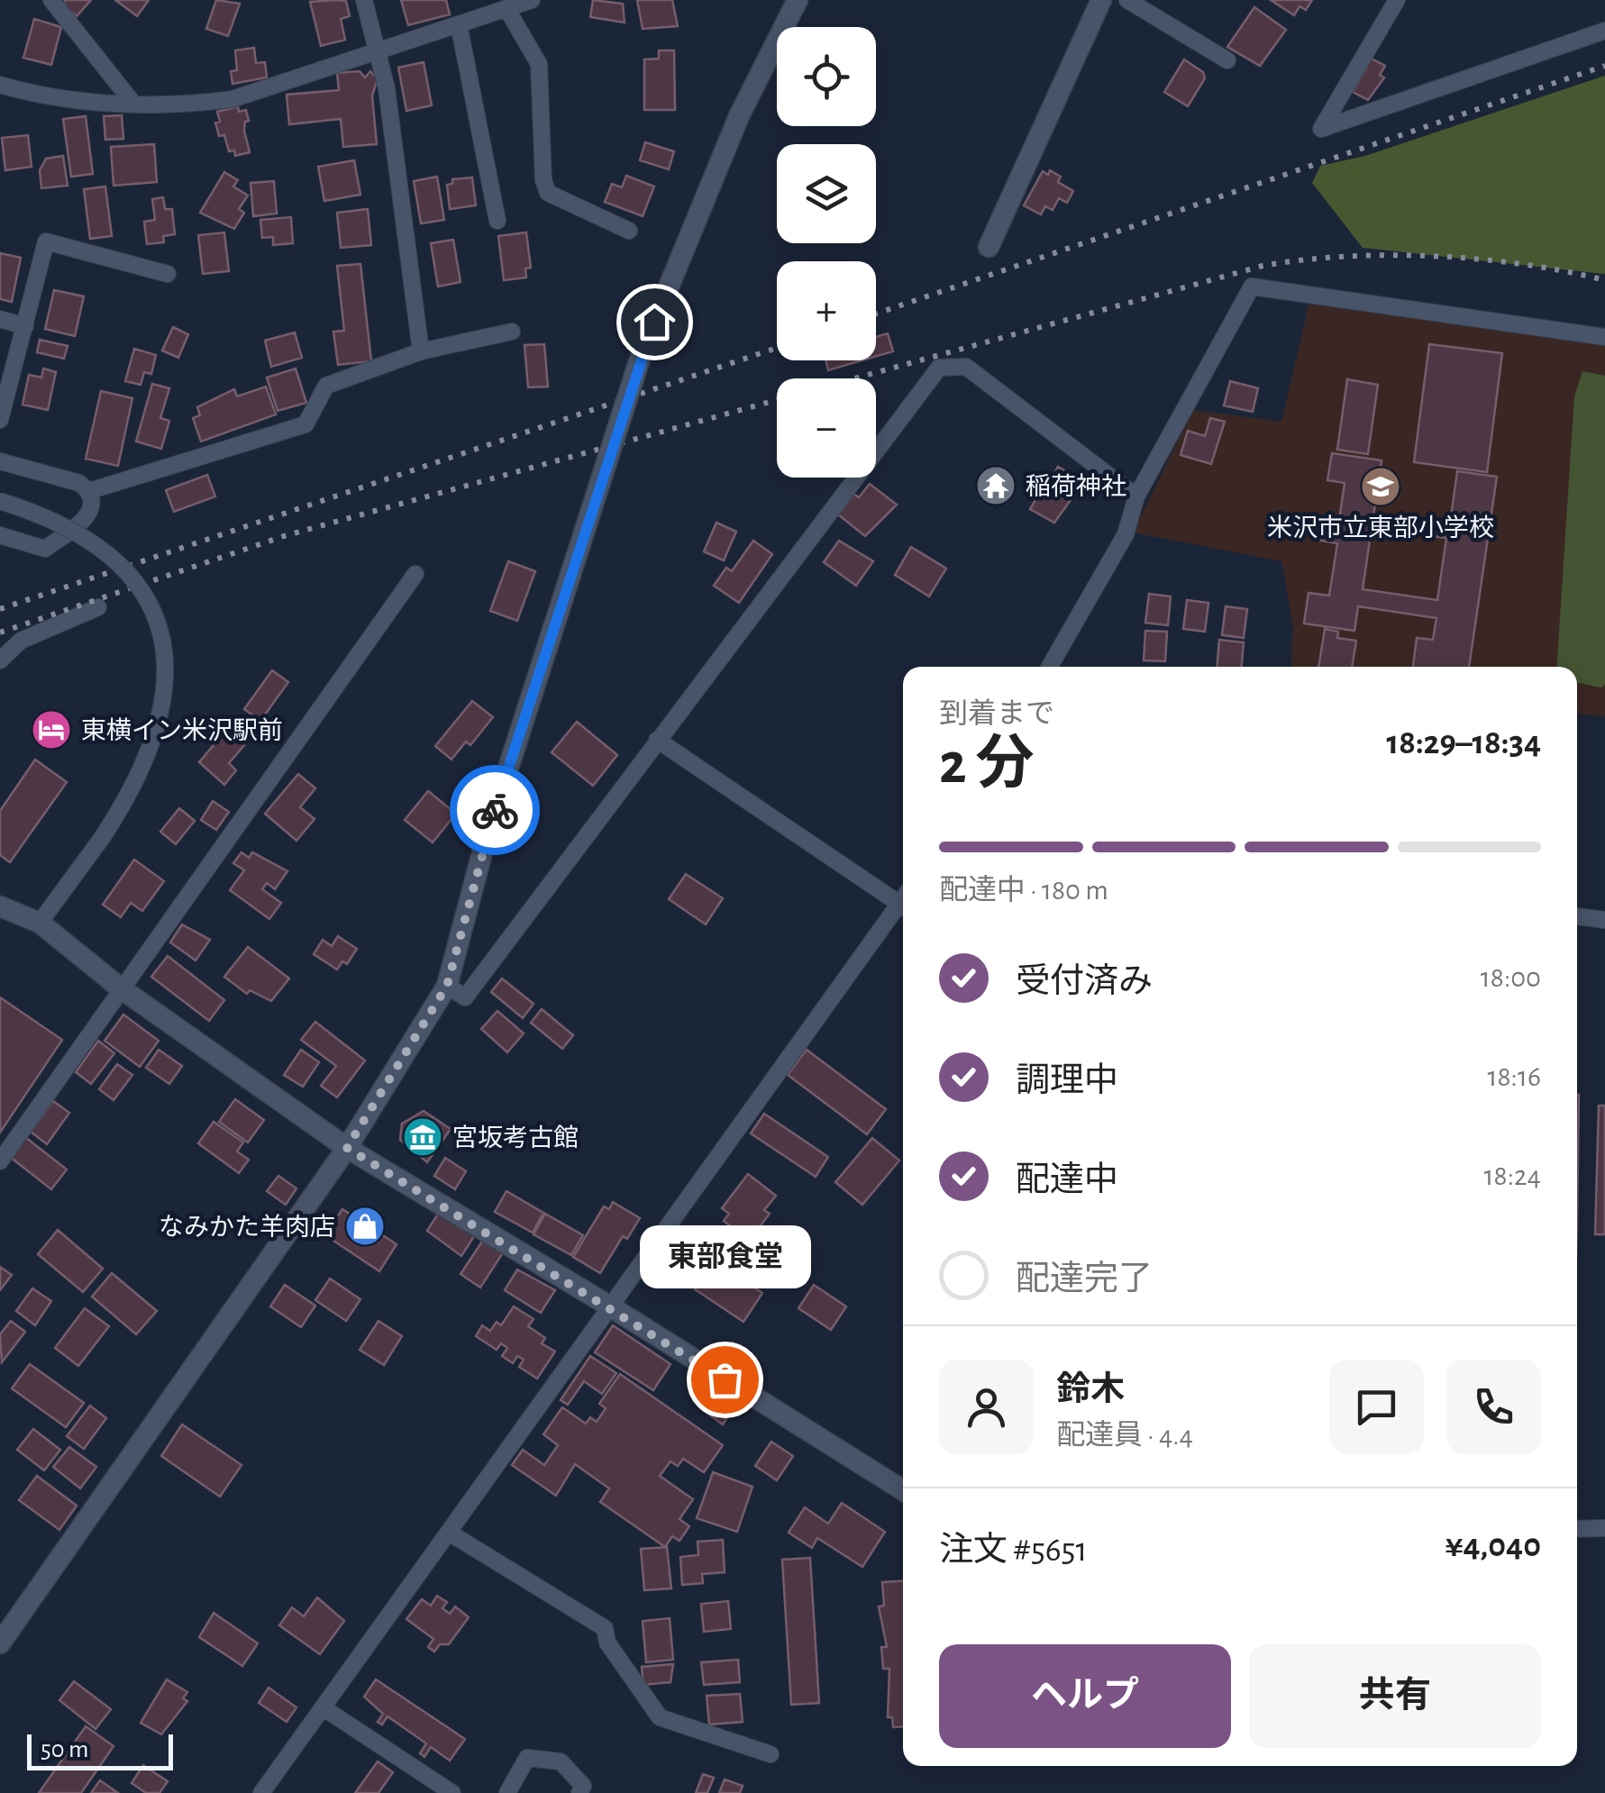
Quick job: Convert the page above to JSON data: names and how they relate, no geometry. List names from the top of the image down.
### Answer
{
  "places": {
    "temple": ["稲荷神社"],
    "school or university": ["米沢市立東部小学校"],
    "hotel": ["東横イン米沢駅前"],
    "museum": ["宮坂考古館"],
    "shop": ["なみかた羊肉店"],
    "other": ["東部食堂"]
  },
  "scale_bar": "50 m",
  "page": {
    "map_buttons": ["+", "−"],
    "heading": ["2 分", "到着まで", "18:29–18:34"],
    "panel": [
      "鈴木",
      "配達員 · 4.4",
      "注文 #5651",
      "¥4,040"
    ],
    "bar": "配達中 · 180 m",
    "list": [
      ["受付済み", "18:00"],
      ["調理中", "18:16"],
      ["配達中", "18:24"],
      "配達完了"
    ],
    "bubble": "東部食堂",
    "buttons": ["ヘルプ", "共有"],
    "scale": "50 m"
  }
}
